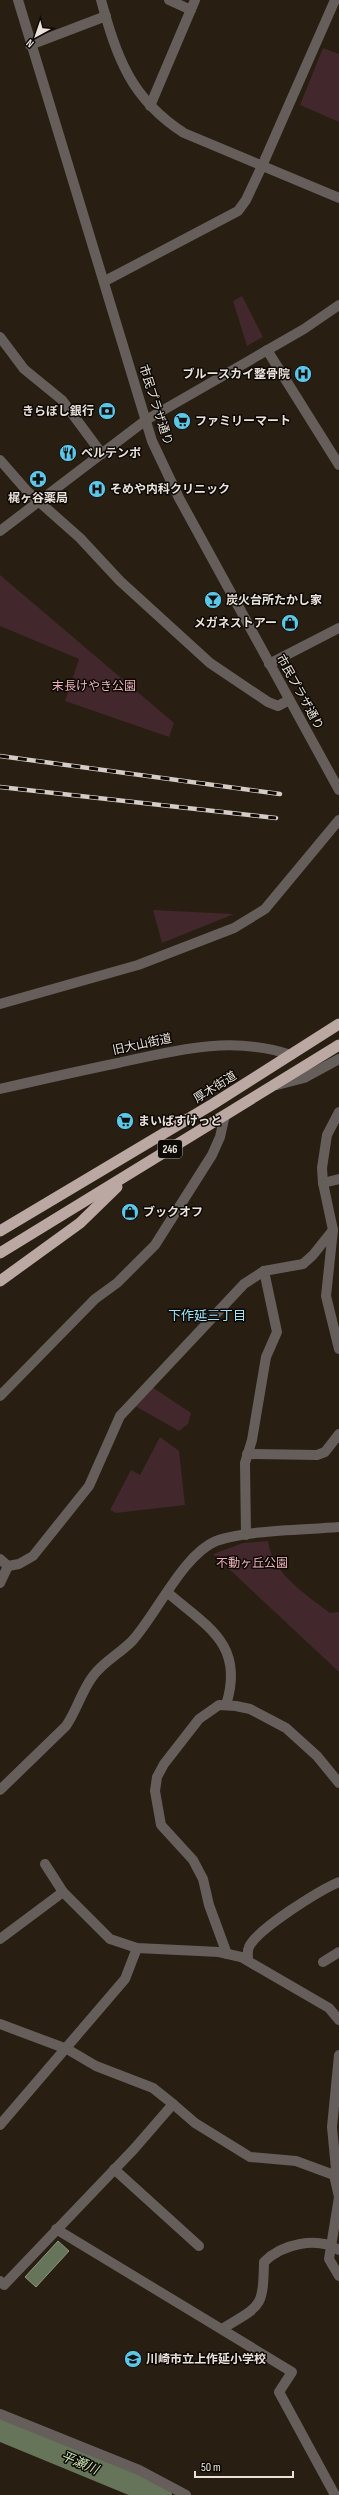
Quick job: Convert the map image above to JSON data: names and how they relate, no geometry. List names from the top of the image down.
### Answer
{
  "streets": {
    "highway": ["厚木街道", "246"],
    "street": ["市民プラザ通り", "旧大山街道"]
  },
  "crossings": [
    ["旧大山街道", "厚木街道"]
  ],
  "districts": ["下作延三丁目"],
  "water": ["平瀬川"],
  "parks": ["末長けやき公園", "不動ヶ丘公園"],
  "places": {
    "hospital": ["ブルースカイ整骨院", "そめや内科クリニック"],
    "bank": ["きらぼし銀行"],
    "supermarket": ["ファミリーマート", "まいばすけっと"],
    "restaurant": ["ベルテンポ"],
    "pharmacy": ["梶ヶ谷薬局"],
    "bar": ["炭火台所たかし家"],
    "shop": ["メガネストアー", "ブックオフ"],
    "school or university": ["川崎市立上作延小学校"]
  },
  "scale_bar": "50 m",
  "north": "bottom left"
}
